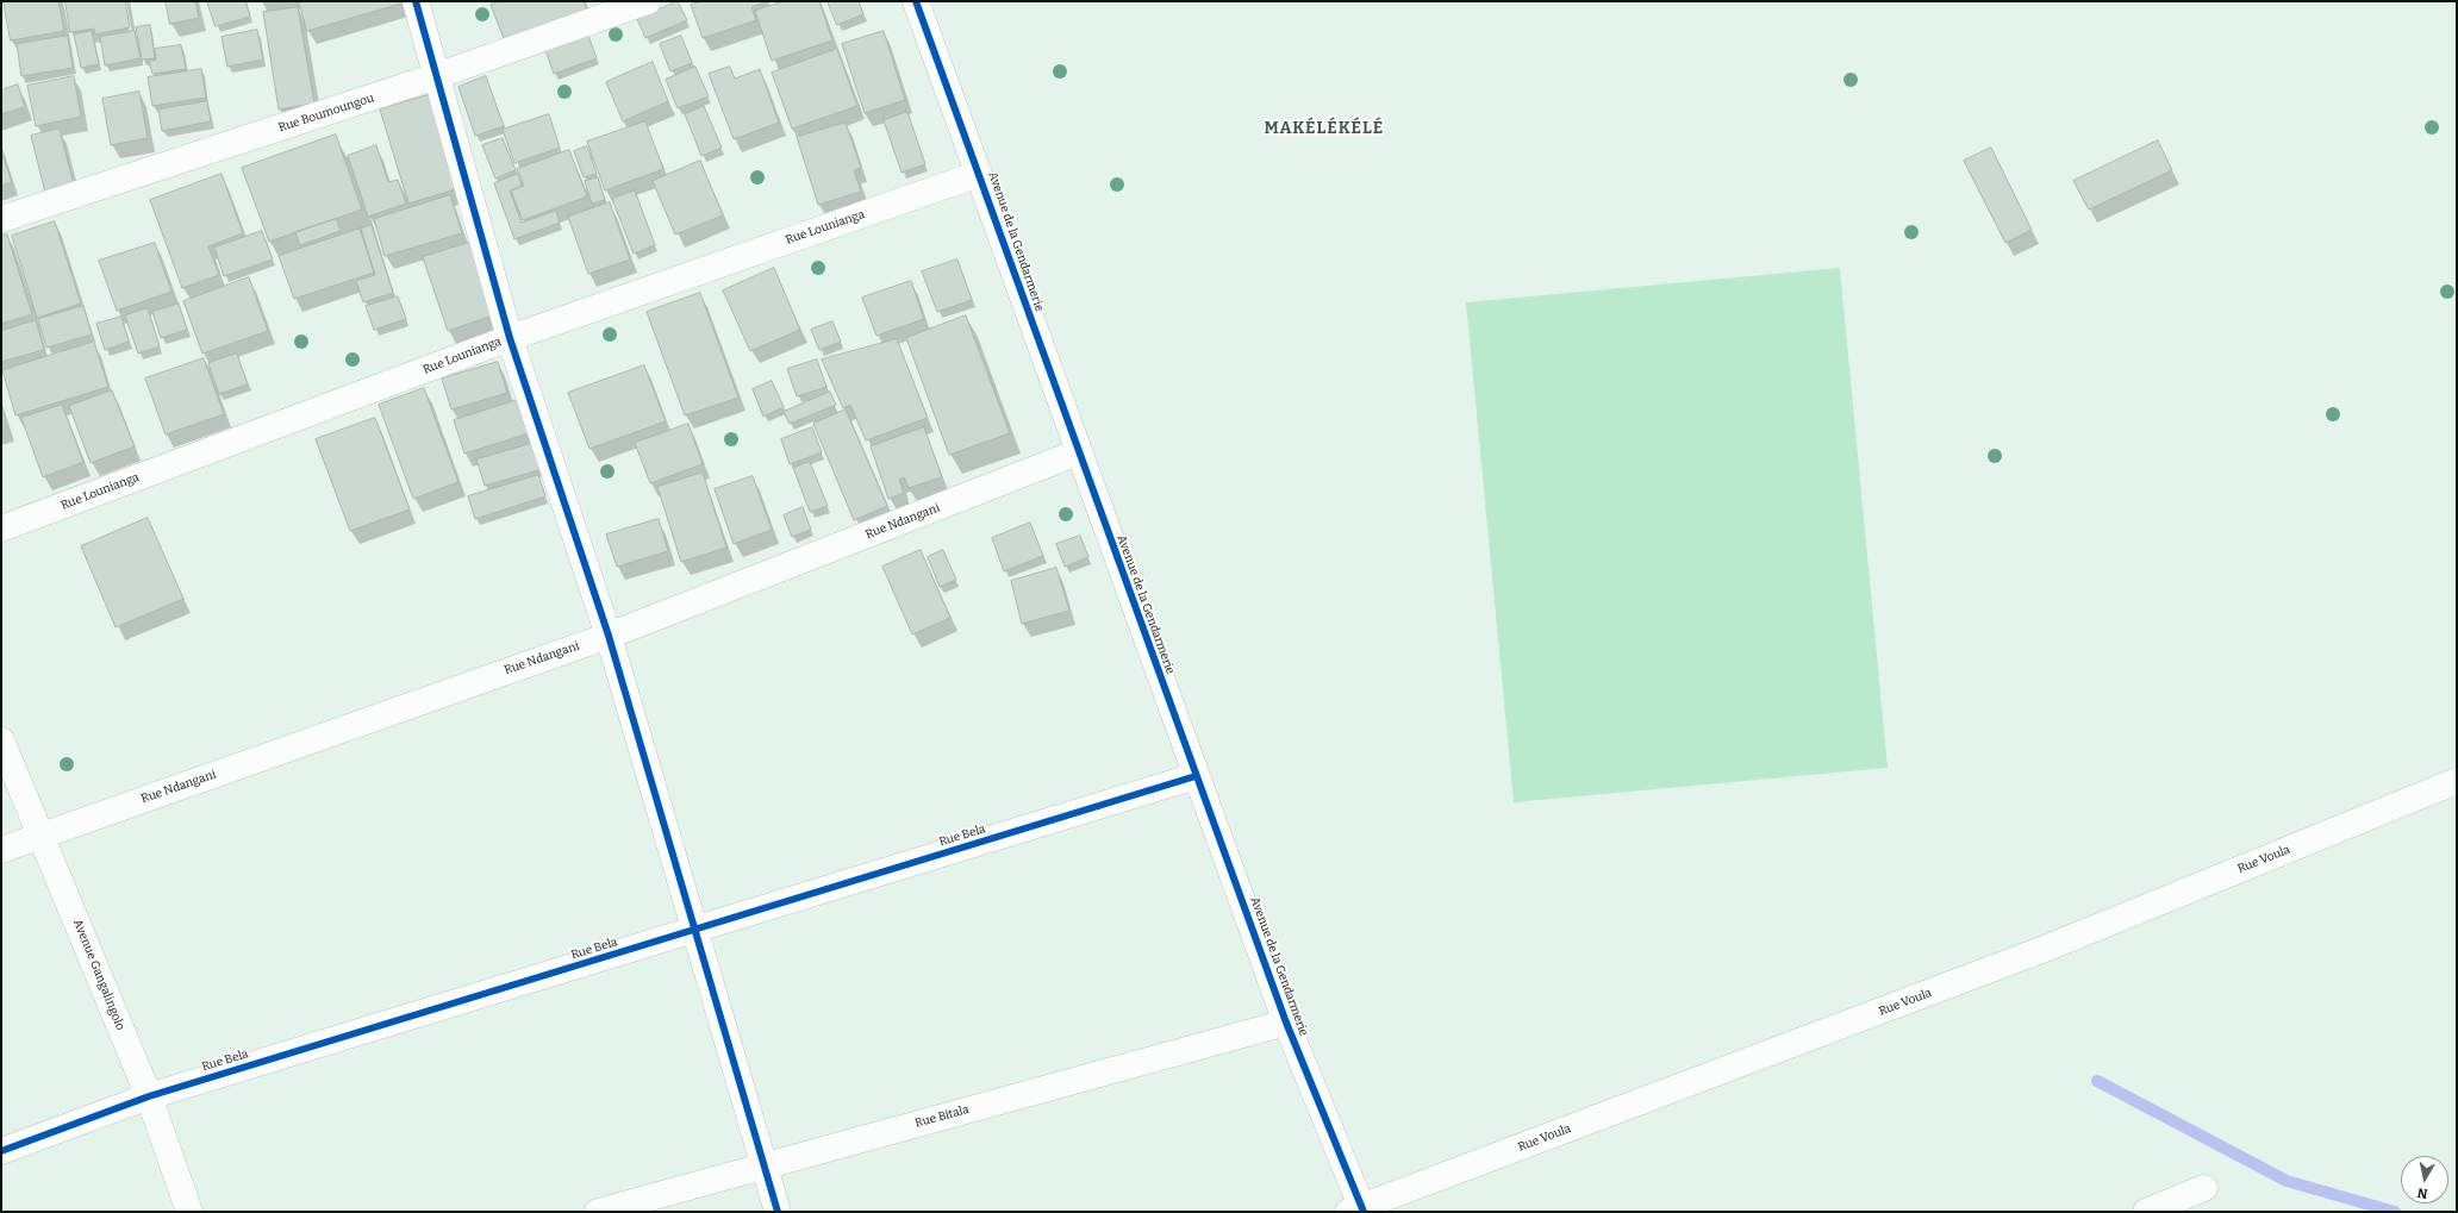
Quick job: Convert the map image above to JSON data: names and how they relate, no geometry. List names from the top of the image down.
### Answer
{
  "streets": {
    "street": [
      "Rue Boumoungou",
      "Rue Lounianga",
      "Avenue de la Gendarmerie",
      "Rue Ndangani",
      "Rue Bela",
      "Rue Voula",
      "Avenue Gangalingolo",
      "Rue Bitala"
    ]
  },
  "crossings": [
    ["Rue Lounianga", "Avenue de la Gendarmerie"],
    ["Avenue de la Gendarmerie", "Rue Ndangani"],
    ["Avenue de la Gendarmerie", "Rue Bela"],
    ["Avenue de la Gendarmerie", "Rue Voula"],
    ["Avenue de la Gendarmerie", "Rue Bitala"],
    ["Rue Ndangani", "Avenue Gangalingolo"],
    ["Rue Bela", "Avenue Gangalingolo"]
  ],
  "districts": ["MAKÉLÉKÉLÉ"],
  "north": "bottom"
}
